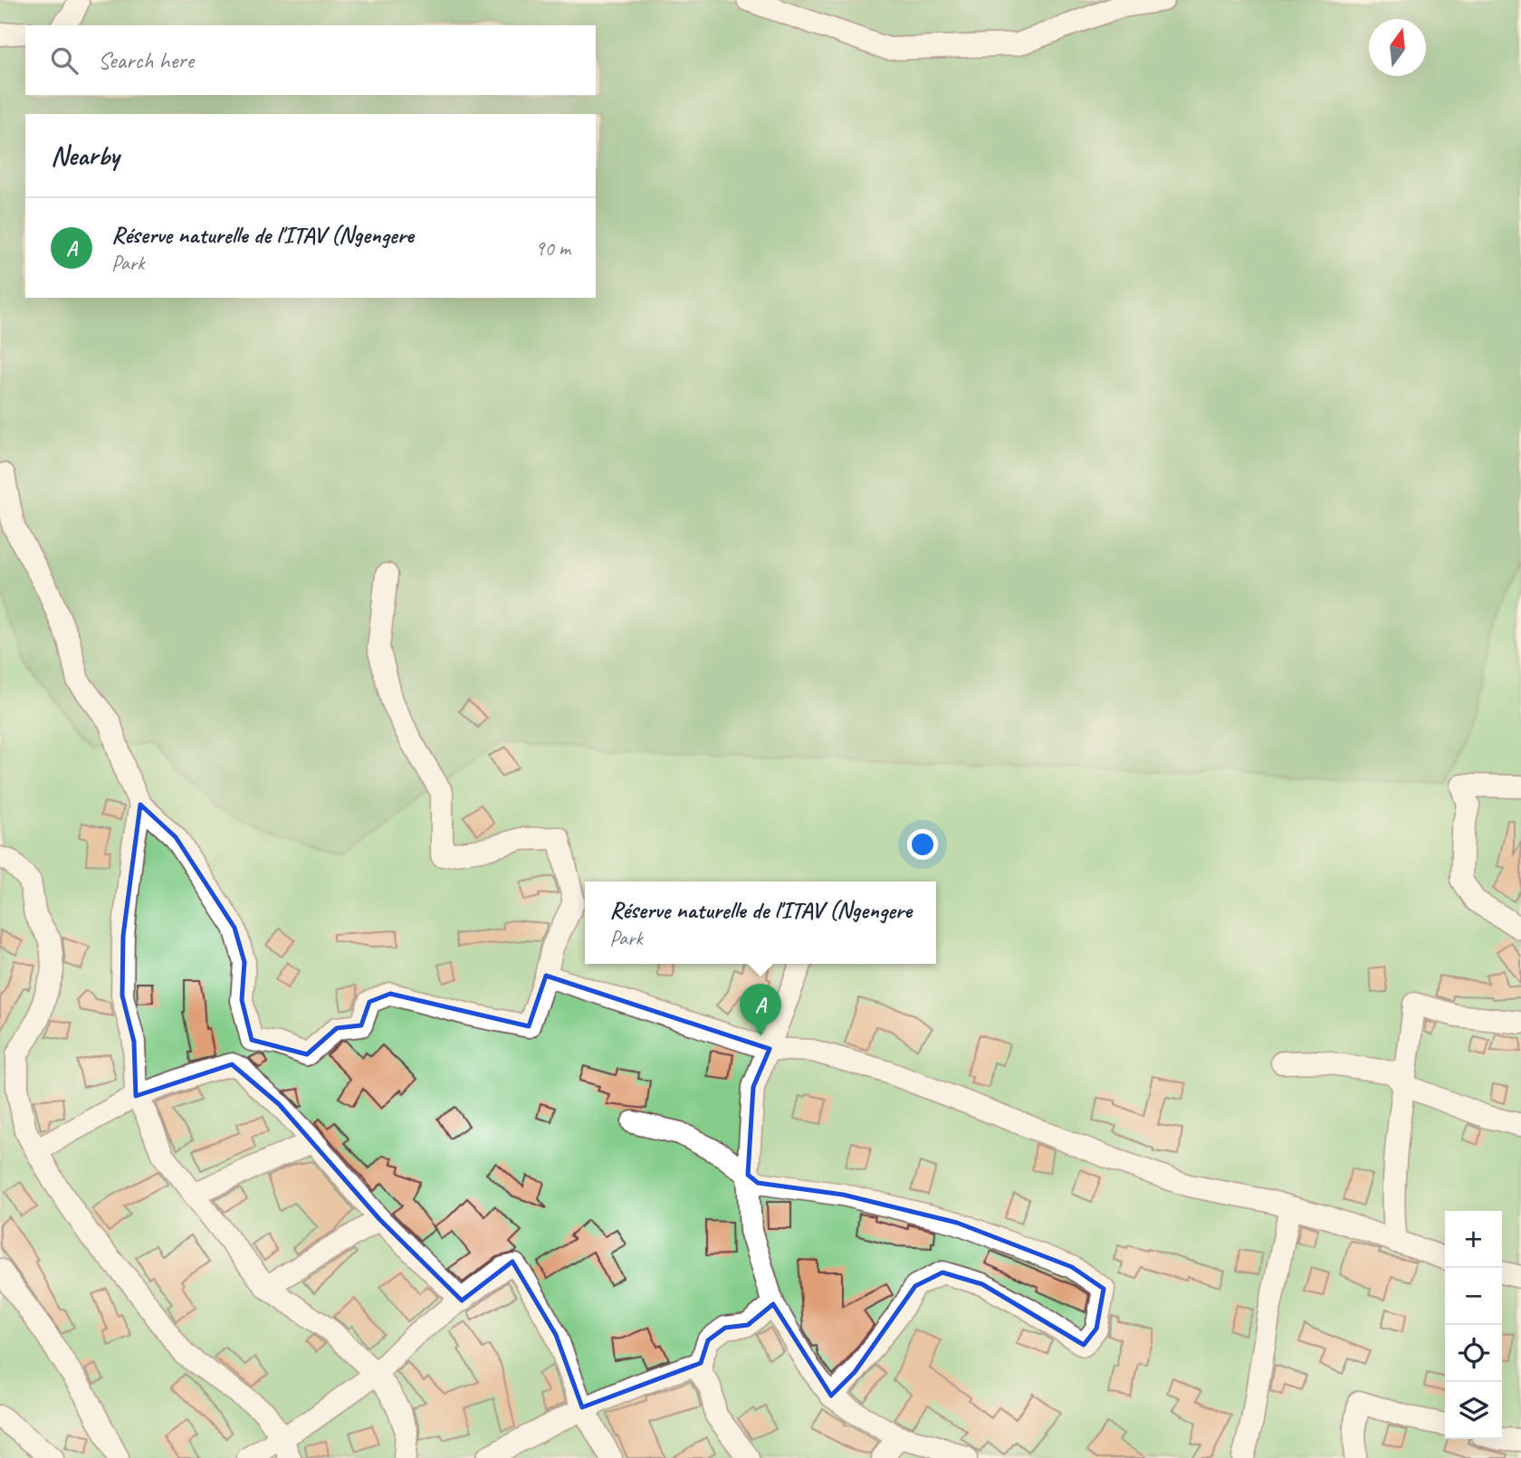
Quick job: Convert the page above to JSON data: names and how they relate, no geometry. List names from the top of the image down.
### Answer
{
  "north": "top",
  "page": {
    "search": "Search here",
    "heading": "Nearby",
    "list": [
      {
        "mark": "A",
        "name": "Réserve naturelle de l'ITAV (Ngengere",
        "note": "Park",
        "value": "90 m"
      }
    ],
    "popup": ["Réserve naturelle de l'ITAV (Ngengere", "Park"],
    "pins": "A",
    "map_buttons": ["+", "−"]
  }
}
